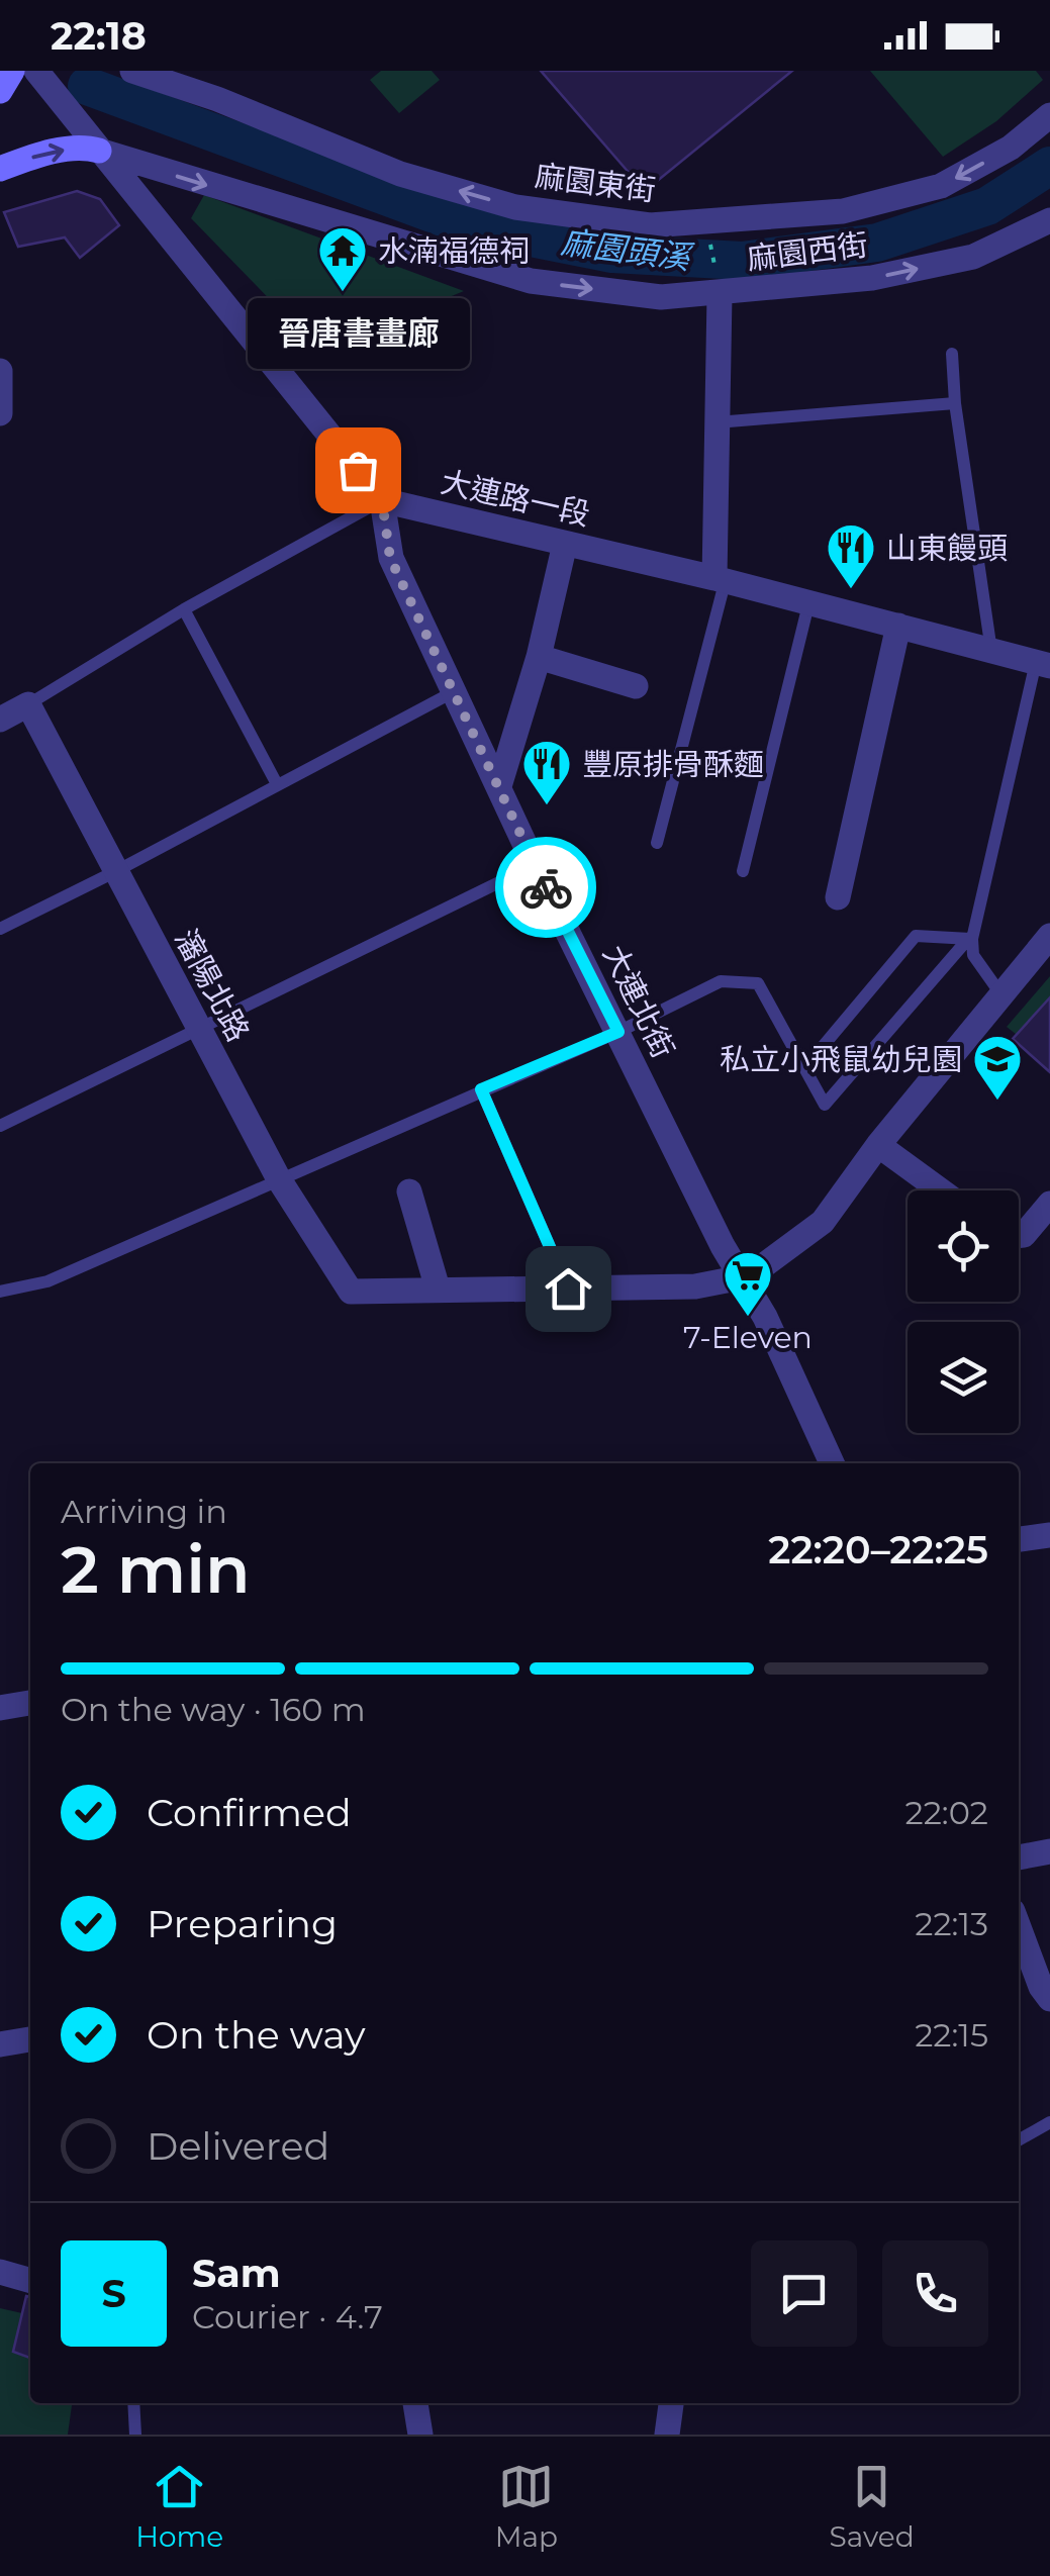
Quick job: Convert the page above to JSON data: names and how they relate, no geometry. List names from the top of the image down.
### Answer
{
  "streets": {
    "street": [
      "麻園東街",
      "麻園西街",
      "大連路一段",
      "瀋陽北路",
      "大連北街"
    ]
  },
  "crossings": [
    ["大連路一段", "大連北街"]
  ],
  "one_way": ["麻園東街", "麻園西街"],
  "water": ["麻園頭溪"],
  "places": {
    "temple": ["水湳福德祠"],
    "other": ["晉唐書畫廊"],
    "restaurant": ["山東饅頭", "豐原排骨酥麵"],
    "school or university": ["私立小飛鼠幼兒園"],
    "supermarket": ["7-Eleven"]
  },
  "page": {
    "status": "22:18",
    "bubble": "晉唐書畫廊",
    "heading": ["2 min", "Arriving in", "22:20–22:25"],
    "panel": ["Sam", "Courier · 4.7"],
    "bar": "On the way · 160 m",
    "list": [
      ["Confirmed", "22:02"],
      ["Preparing", "22:13"],
      ["On the way", "22:15"],
      "Delivered"
    ],
    "round": "S",
    "tabs": ["Home", "Map", "Saved"]
  }
}
